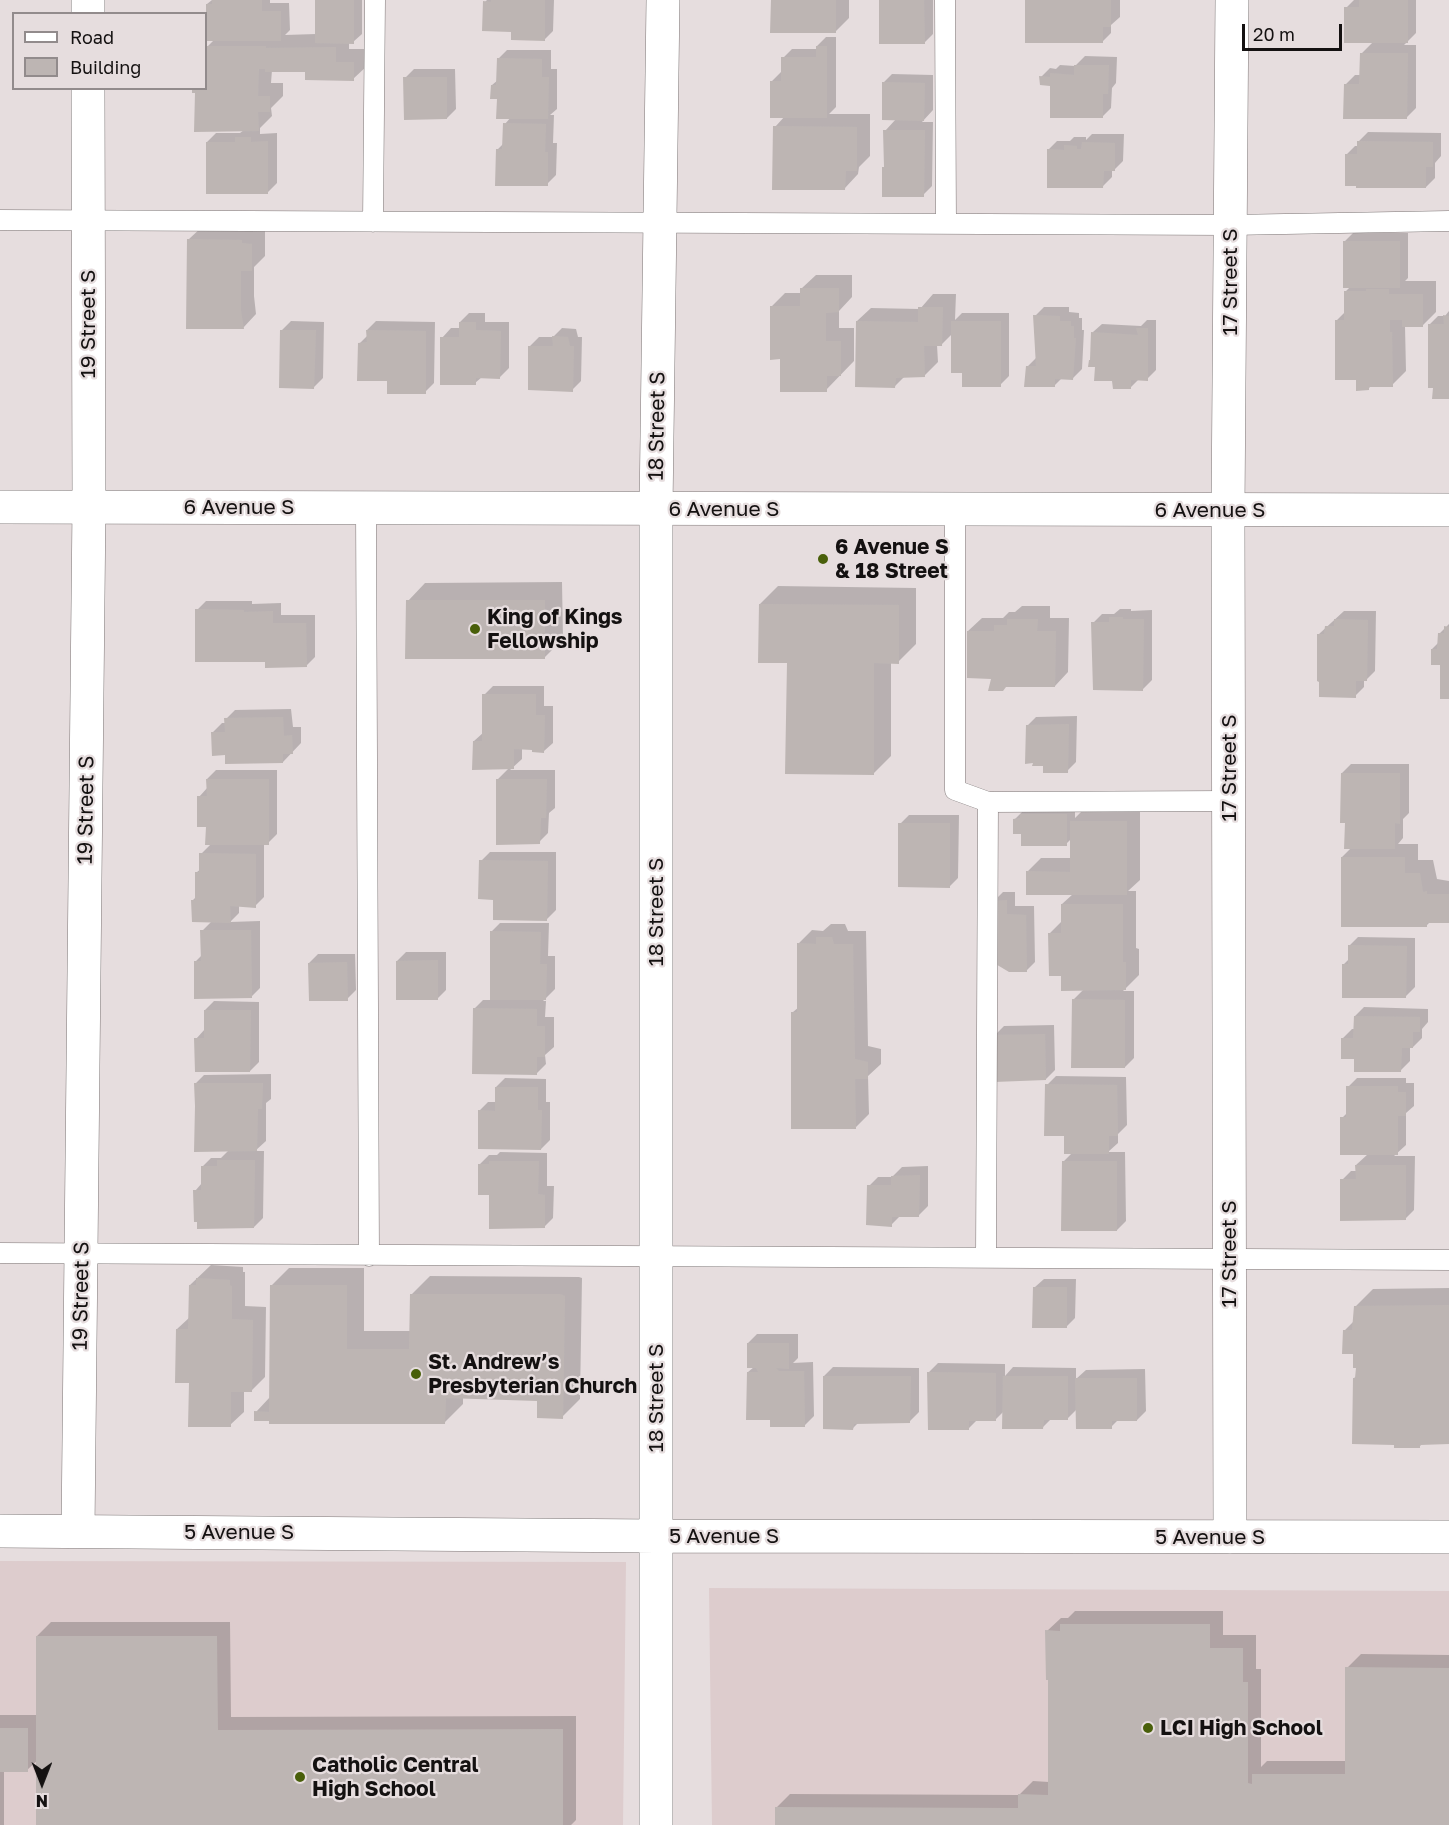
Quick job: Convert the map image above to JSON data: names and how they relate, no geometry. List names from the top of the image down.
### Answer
{
  "streets": {
    "street": [
      "17 Street S",
      "19 Street S",
      "18 Street S",
      "6 Avenue S",
      "5 Avenue S"
    ]
  },
  "crossings": [
    ["17 Street S", "6 Avenue S"],
    ["17 Street S", "5 Avenue S"],
    ["19 Street S", "6 Avenue S"],
    ["19 Street S", "5 Avenue S"],
    ["18 Street S", "6 Avenue S"],
    ["18 Street S", "5 Avenue S"]
  ],
  "places": [
    "6 Avenue S & 18 Street",
    "King of Kings Fellowship",
    "St. Andrew’s Presbyterian Church",
    "LCI High School",
    "Catholic Central High School"
  ],
  "legend": ["Road", "Building"],
  "scale_bar": "20 m",
  "north": "bottom"
}
